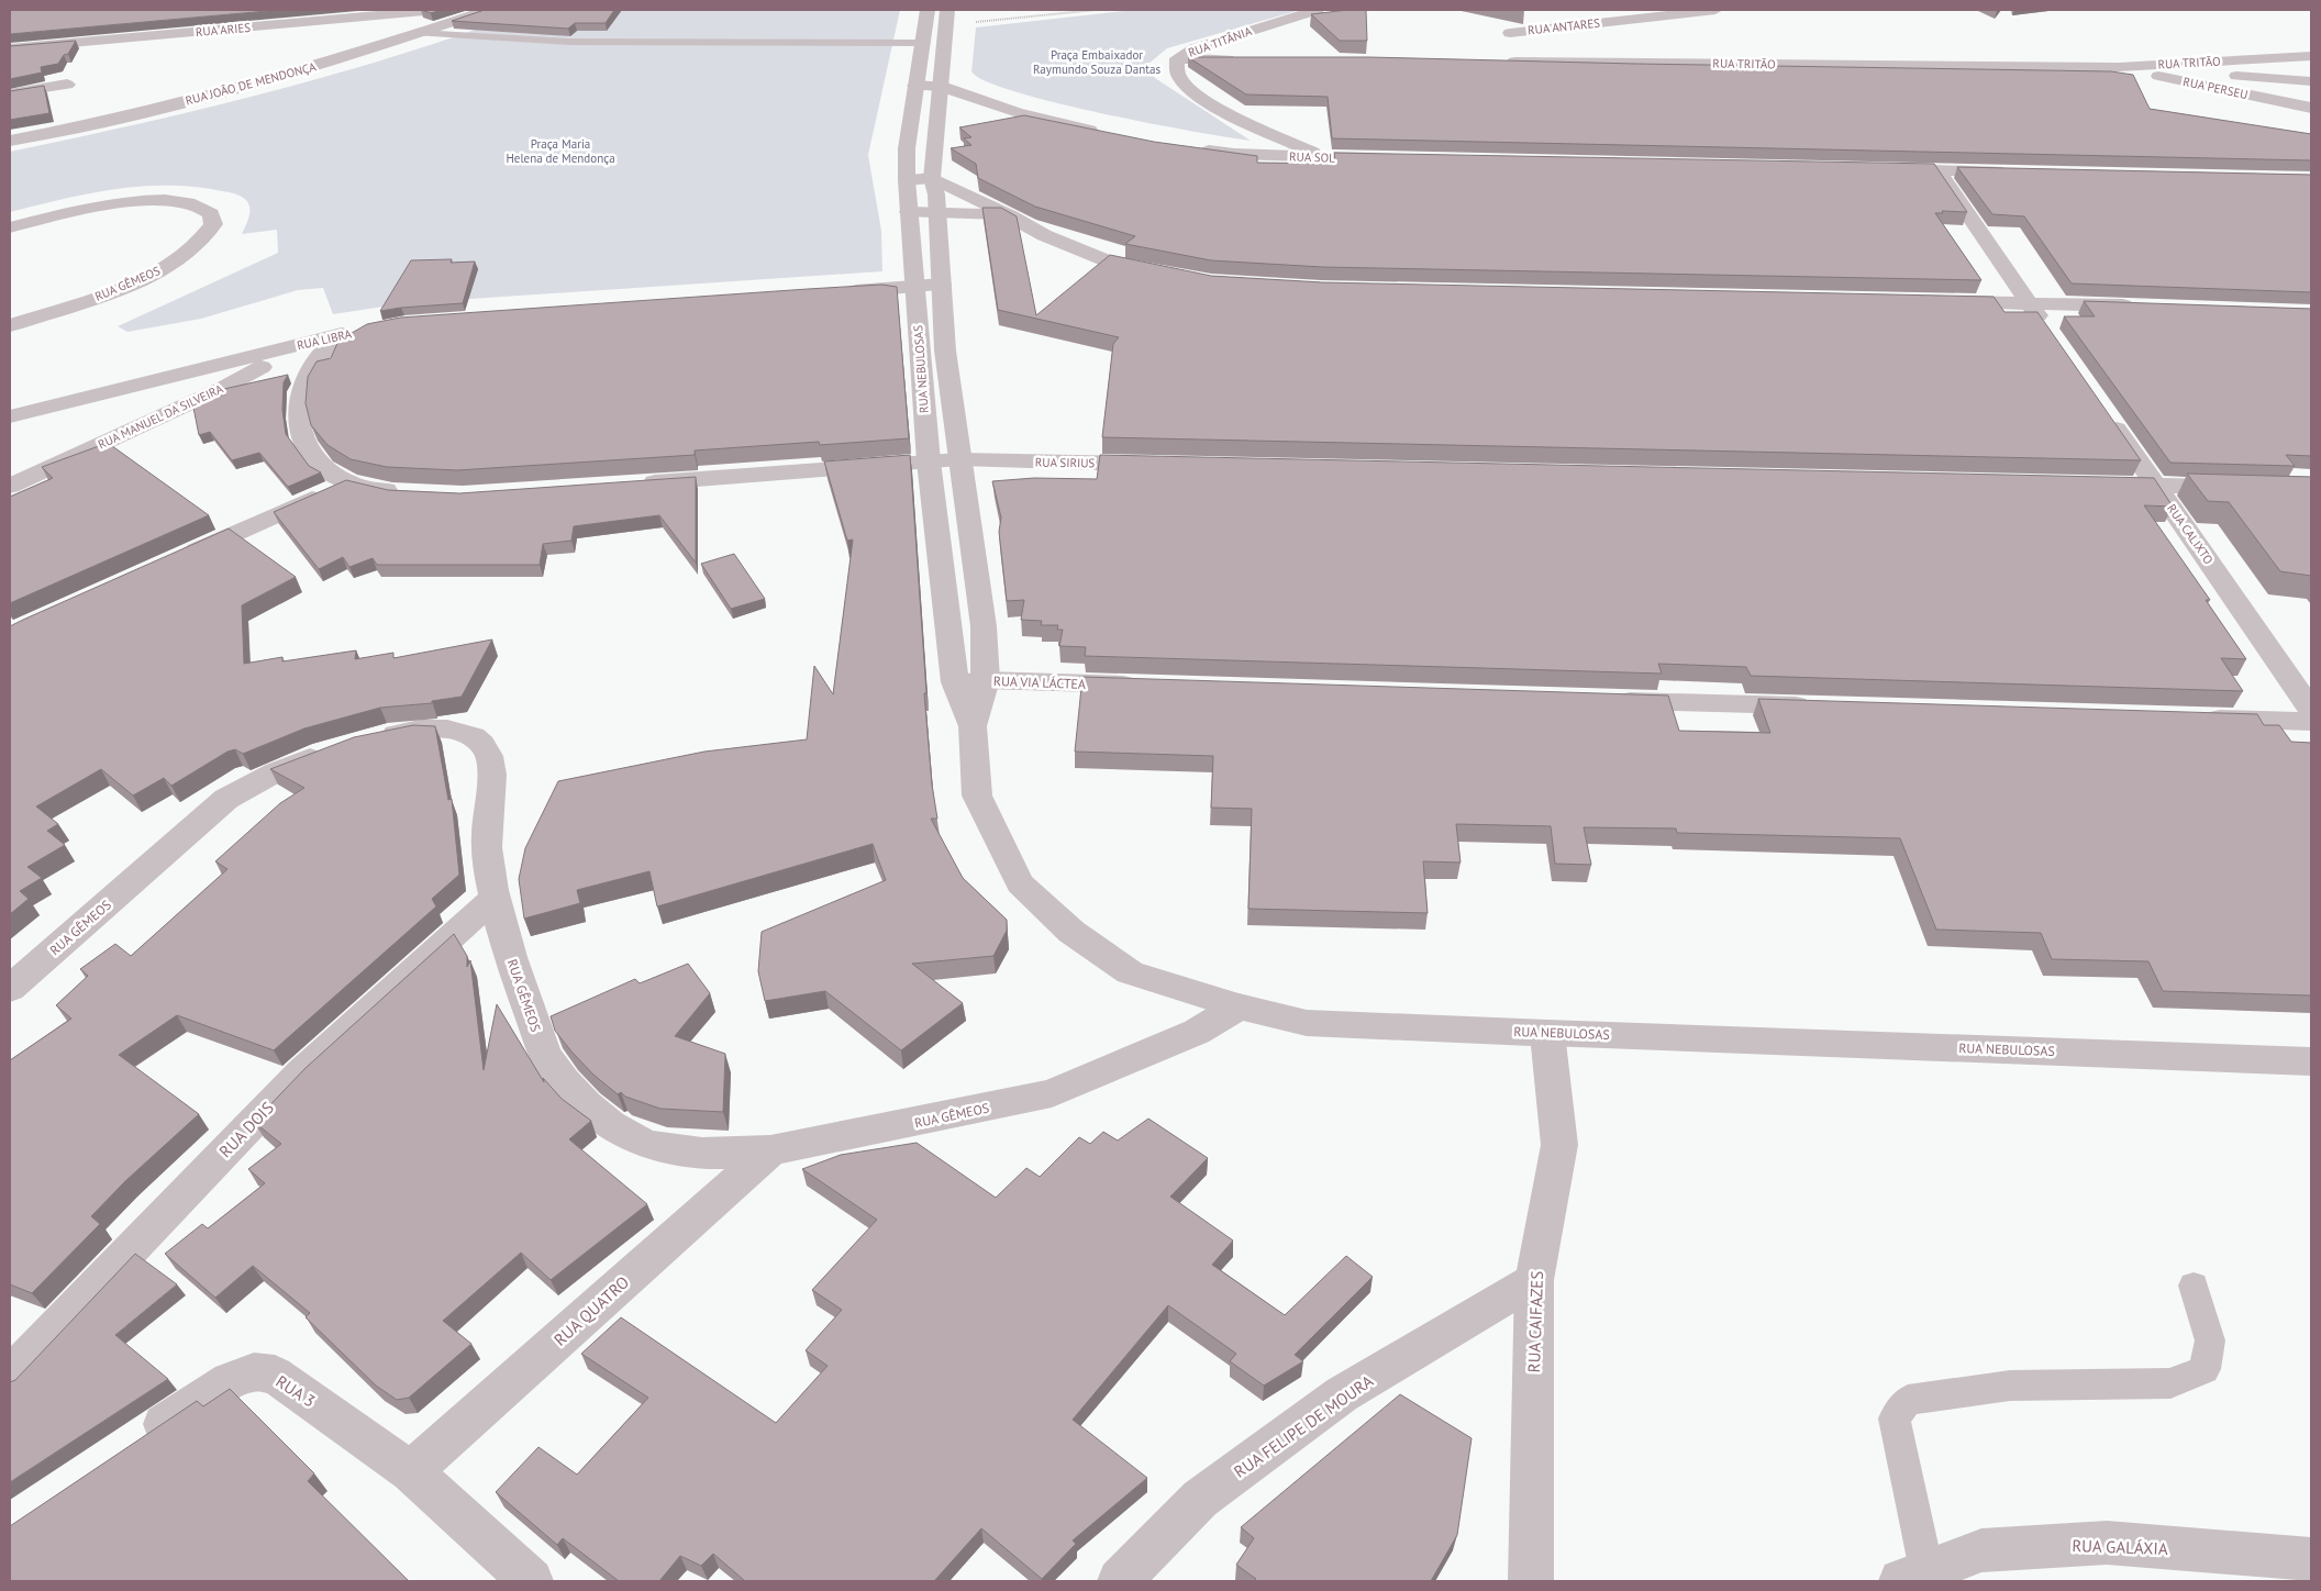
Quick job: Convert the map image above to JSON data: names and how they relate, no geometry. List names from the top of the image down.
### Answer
{
  "streets": {
    "street": [
      "RUA ANTARES",
      "RUA ARIES",
      "RUA TITÂNIA",
      "RUA TRITÃO",
      "RUA JOÃO DE MENDONÇA",
      "RUA PERSEU",
      "RUA SOL",
      "RUA GÊMEOS",
      "RUA LIBRA",
      "RUA NEBULOSAS",
      "RUA MANUEL DA SILVEIRA",
      "RUA SIRIUS",
      "RUA CALIXTO",
      "RUA VIA LÁCTEA",
      "RUA DOIS",
      "RUA QUATRO",
      "RUA CAIFAZES",
      "RUA 3",
      "RUA FELIPE DE MOURA",
      "RUA GALÁXIA"
    ]
  },
  "crossings": [
    ["RUA TITÂNIA", "RUA SOL"],
    ["RUA TRITÃO", "RUA PERSEU"],
    ["RUA GÊMEOS", "RUA NEBULOSAS"],
    ["RUA GÊMEOS", "RUA DOIS"],
    ["RUA GÊMEOS", "RUA QUATRO"],
    ["RUA LIBRA", "RUA MANUEL DA SILVEIRA"],
    ["RUA NEBULOSAS", "RUA SIRIUS"],
    ["RUA NEBULOSAS", "RUA VIA LÁCTEA"],
    ["RUA NEBULOSAS", "RUA CAIFAZES"],
    ["RUA QUATRO", "RUA 3"],
    ["RUA CAIFAZES", "RUA FELIPE DE MOURA"]
  ],
  "parks": ["Praça Embaixador Raymundo Souza Dantas", "Praça Maria Helena de Mendonça"]
}
